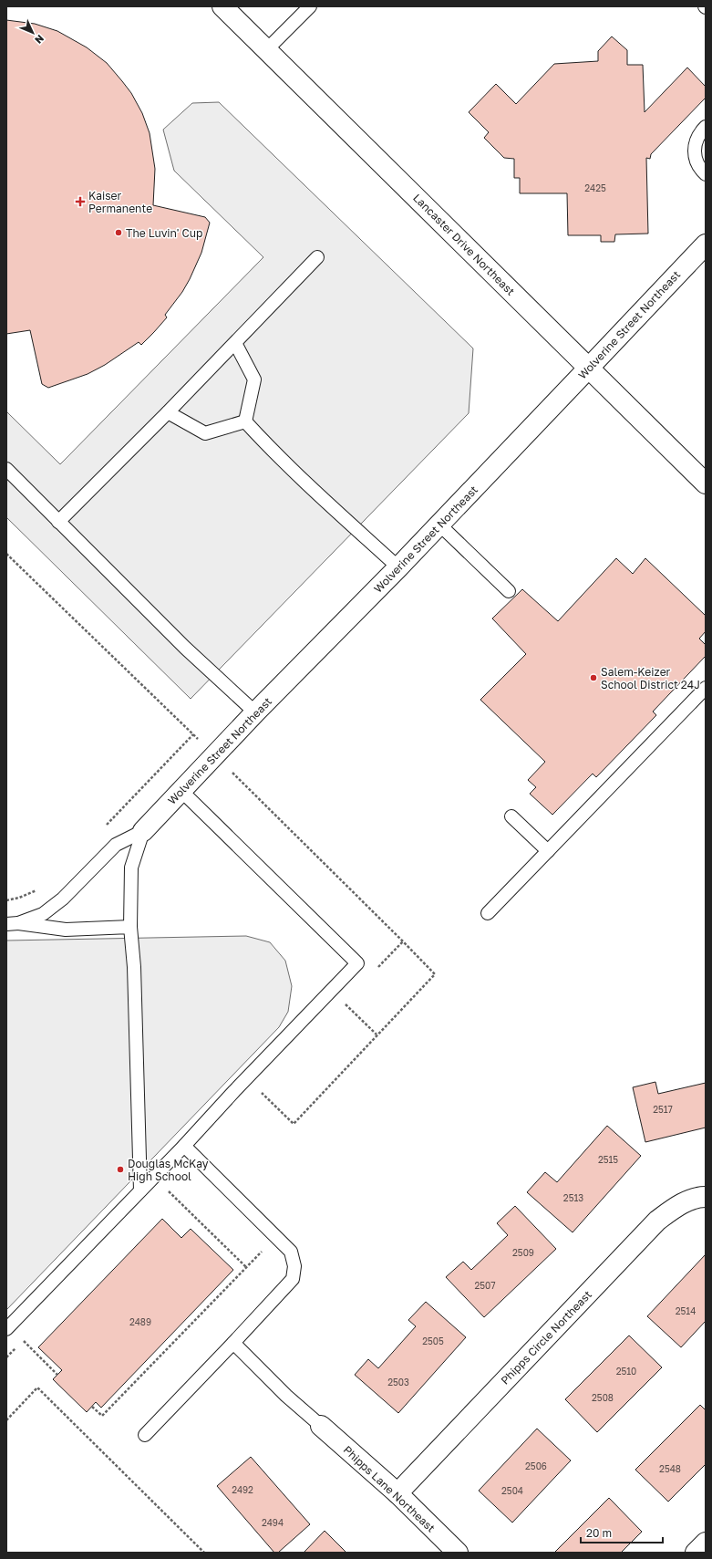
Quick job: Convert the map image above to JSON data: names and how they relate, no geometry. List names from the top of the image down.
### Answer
{
  "streets": {
    "street": [
      "Lancaster Drive Northeast",
      "Wolverine Street Northeast",
      "Phipps Circle Northeast",
      "Phipps Lane Northeast"
    ]
  },
  "crossings": [
    ["Lancaster Drive Northeast", "Wolverine Street Northeast"],
    ["Phipps Circle Northeast", "Phipps Lane Northeast"]
  ],
  "places": {
    "health": ["Kaiser Permanente"],
    "other": ["The Luvin' Cup", "Salem-Keizer School District 24J", "Douglas McKay High School"]
  },
  "house_numbers": [
    "2425",
    "2517",
    "2515",
    "2513",
    "2509",
    "2507",
    "2514",
    "2489",
    "2505",
    "2510",
    "2503",
    "2508",
    "2506",
    "2548",
    "2492",
    "2504",
    "2494"
  ],
  "scale_bar": "20 m",
  "north": "bottom right"
}
